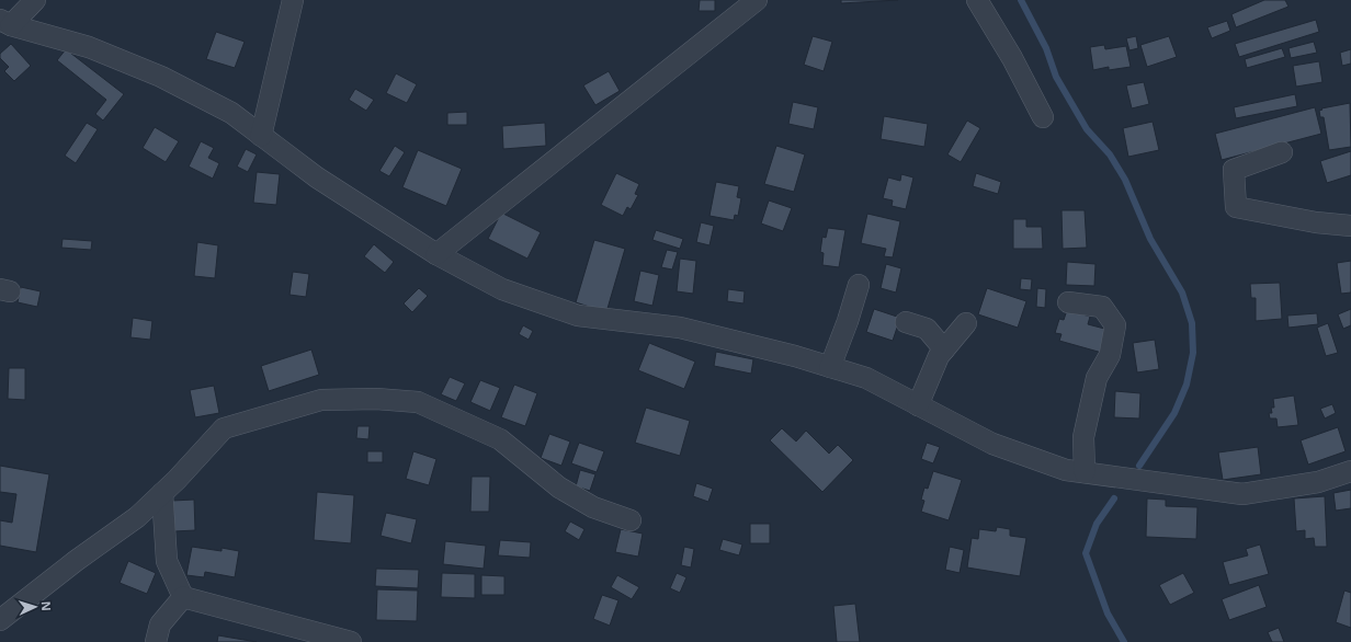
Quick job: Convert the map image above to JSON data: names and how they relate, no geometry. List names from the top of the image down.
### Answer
{
  "north": "right"
}
